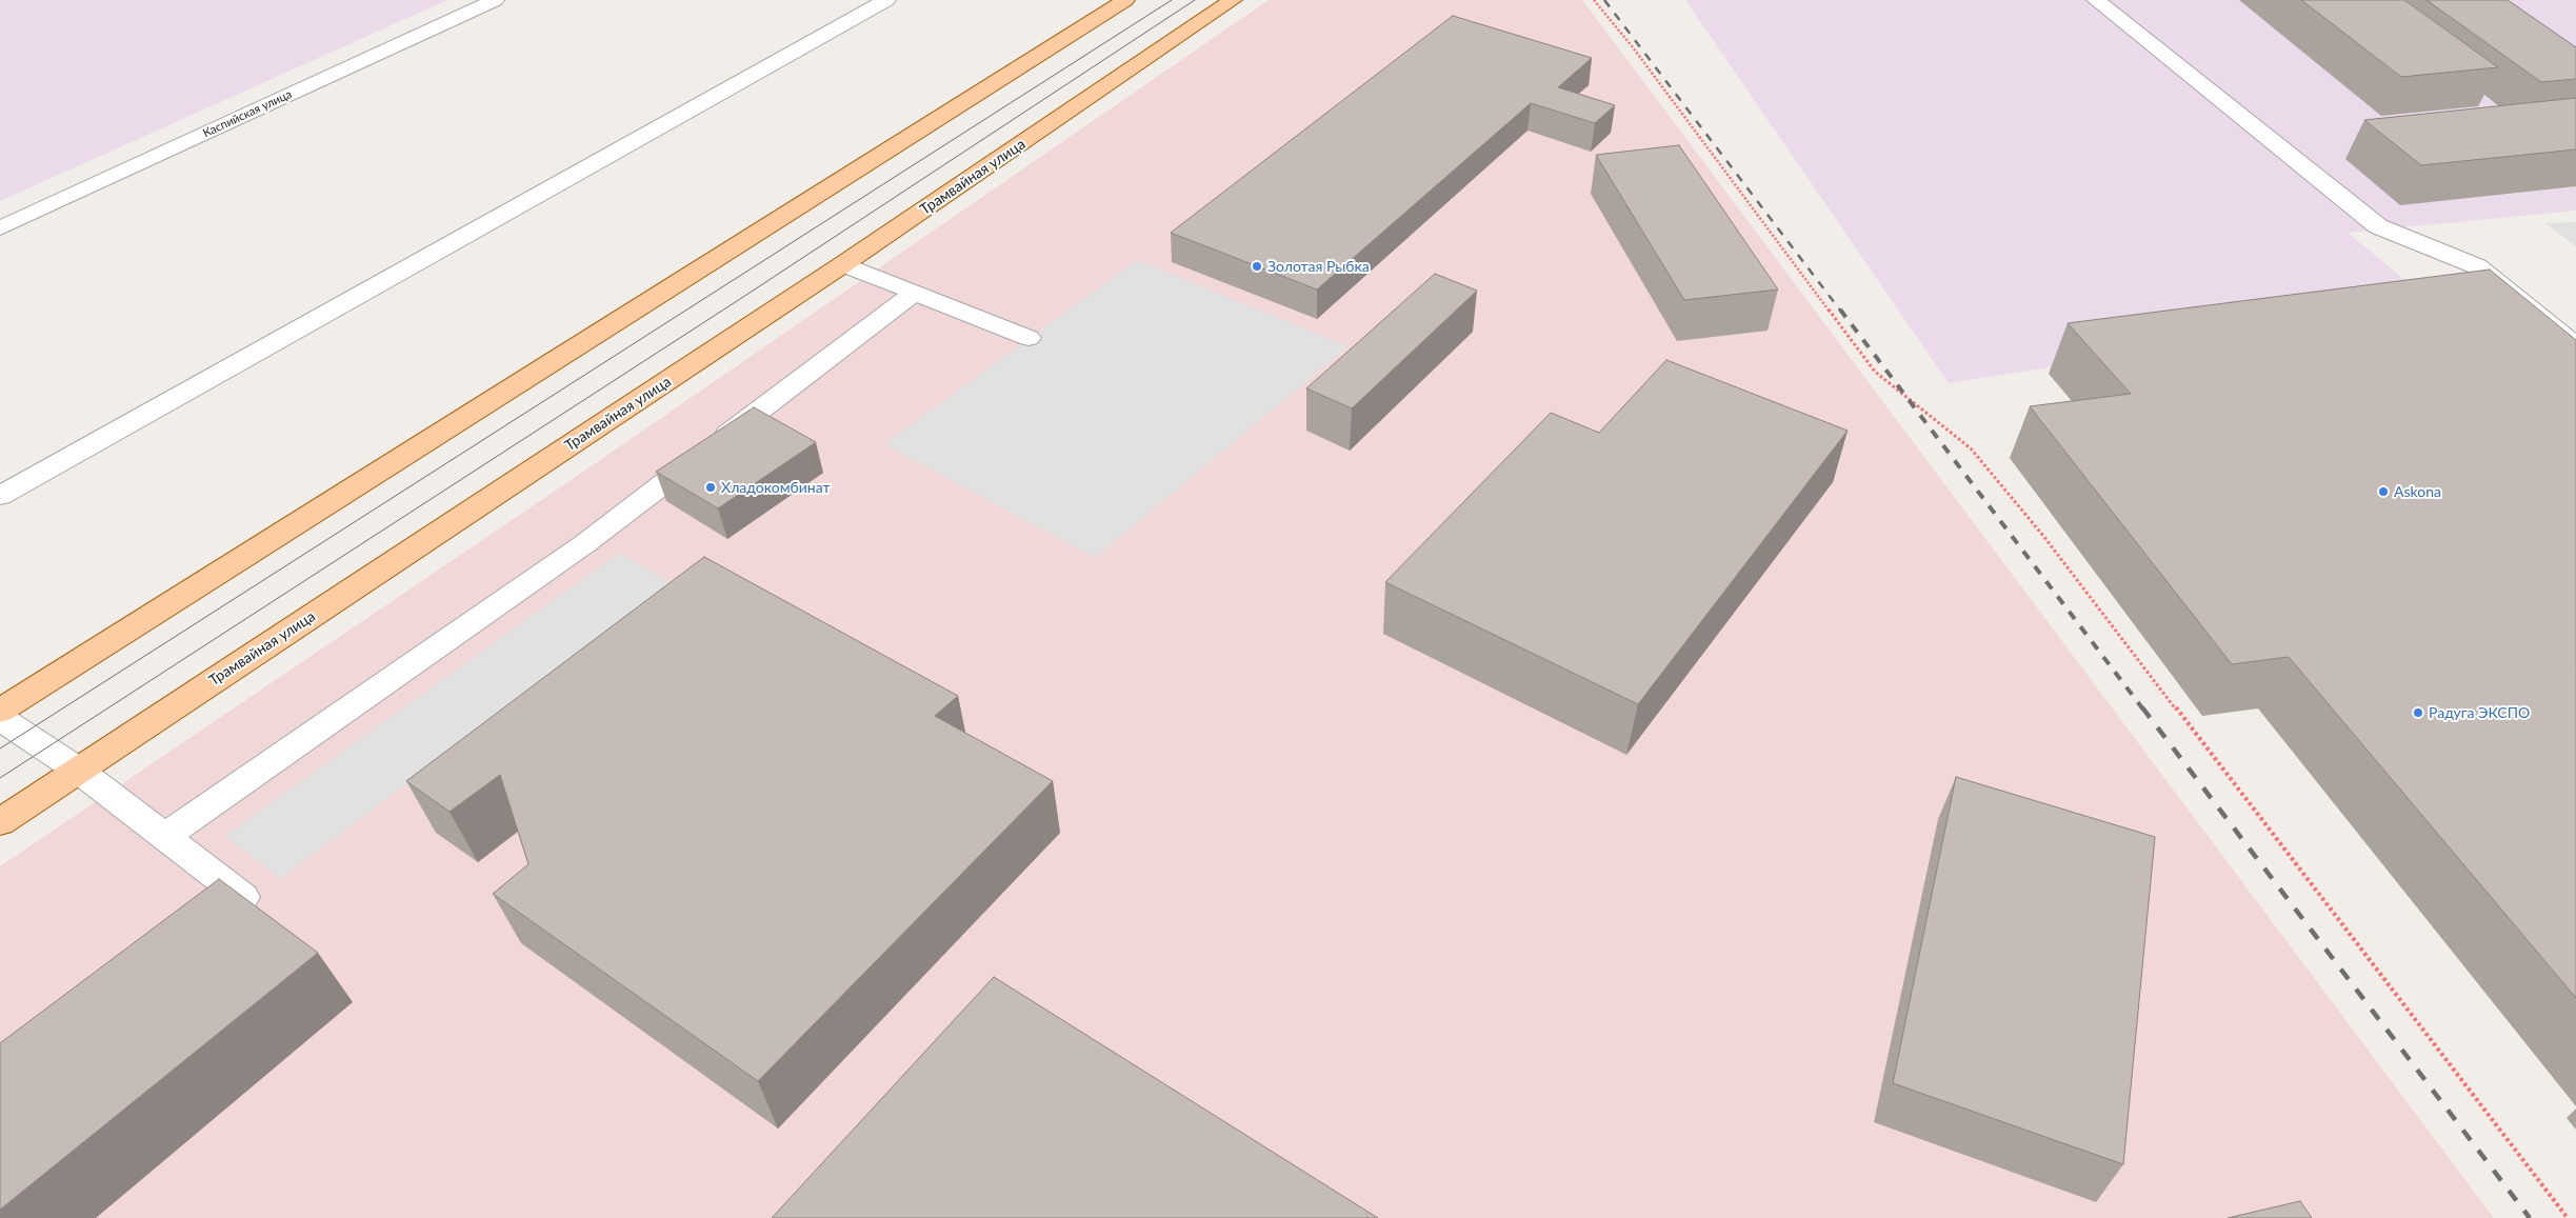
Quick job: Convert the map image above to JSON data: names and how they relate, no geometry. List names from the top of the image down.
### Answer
{
  "streets": {
    "main road": ["Трамвайная улица"],
    "street": ["Каспийская улица"]
  },
  "places": [
    "Золотая Рыбка",
    "Хладокомбинат",
    "Askona",
    "Радуга ЭКСПО"
  ]
}
